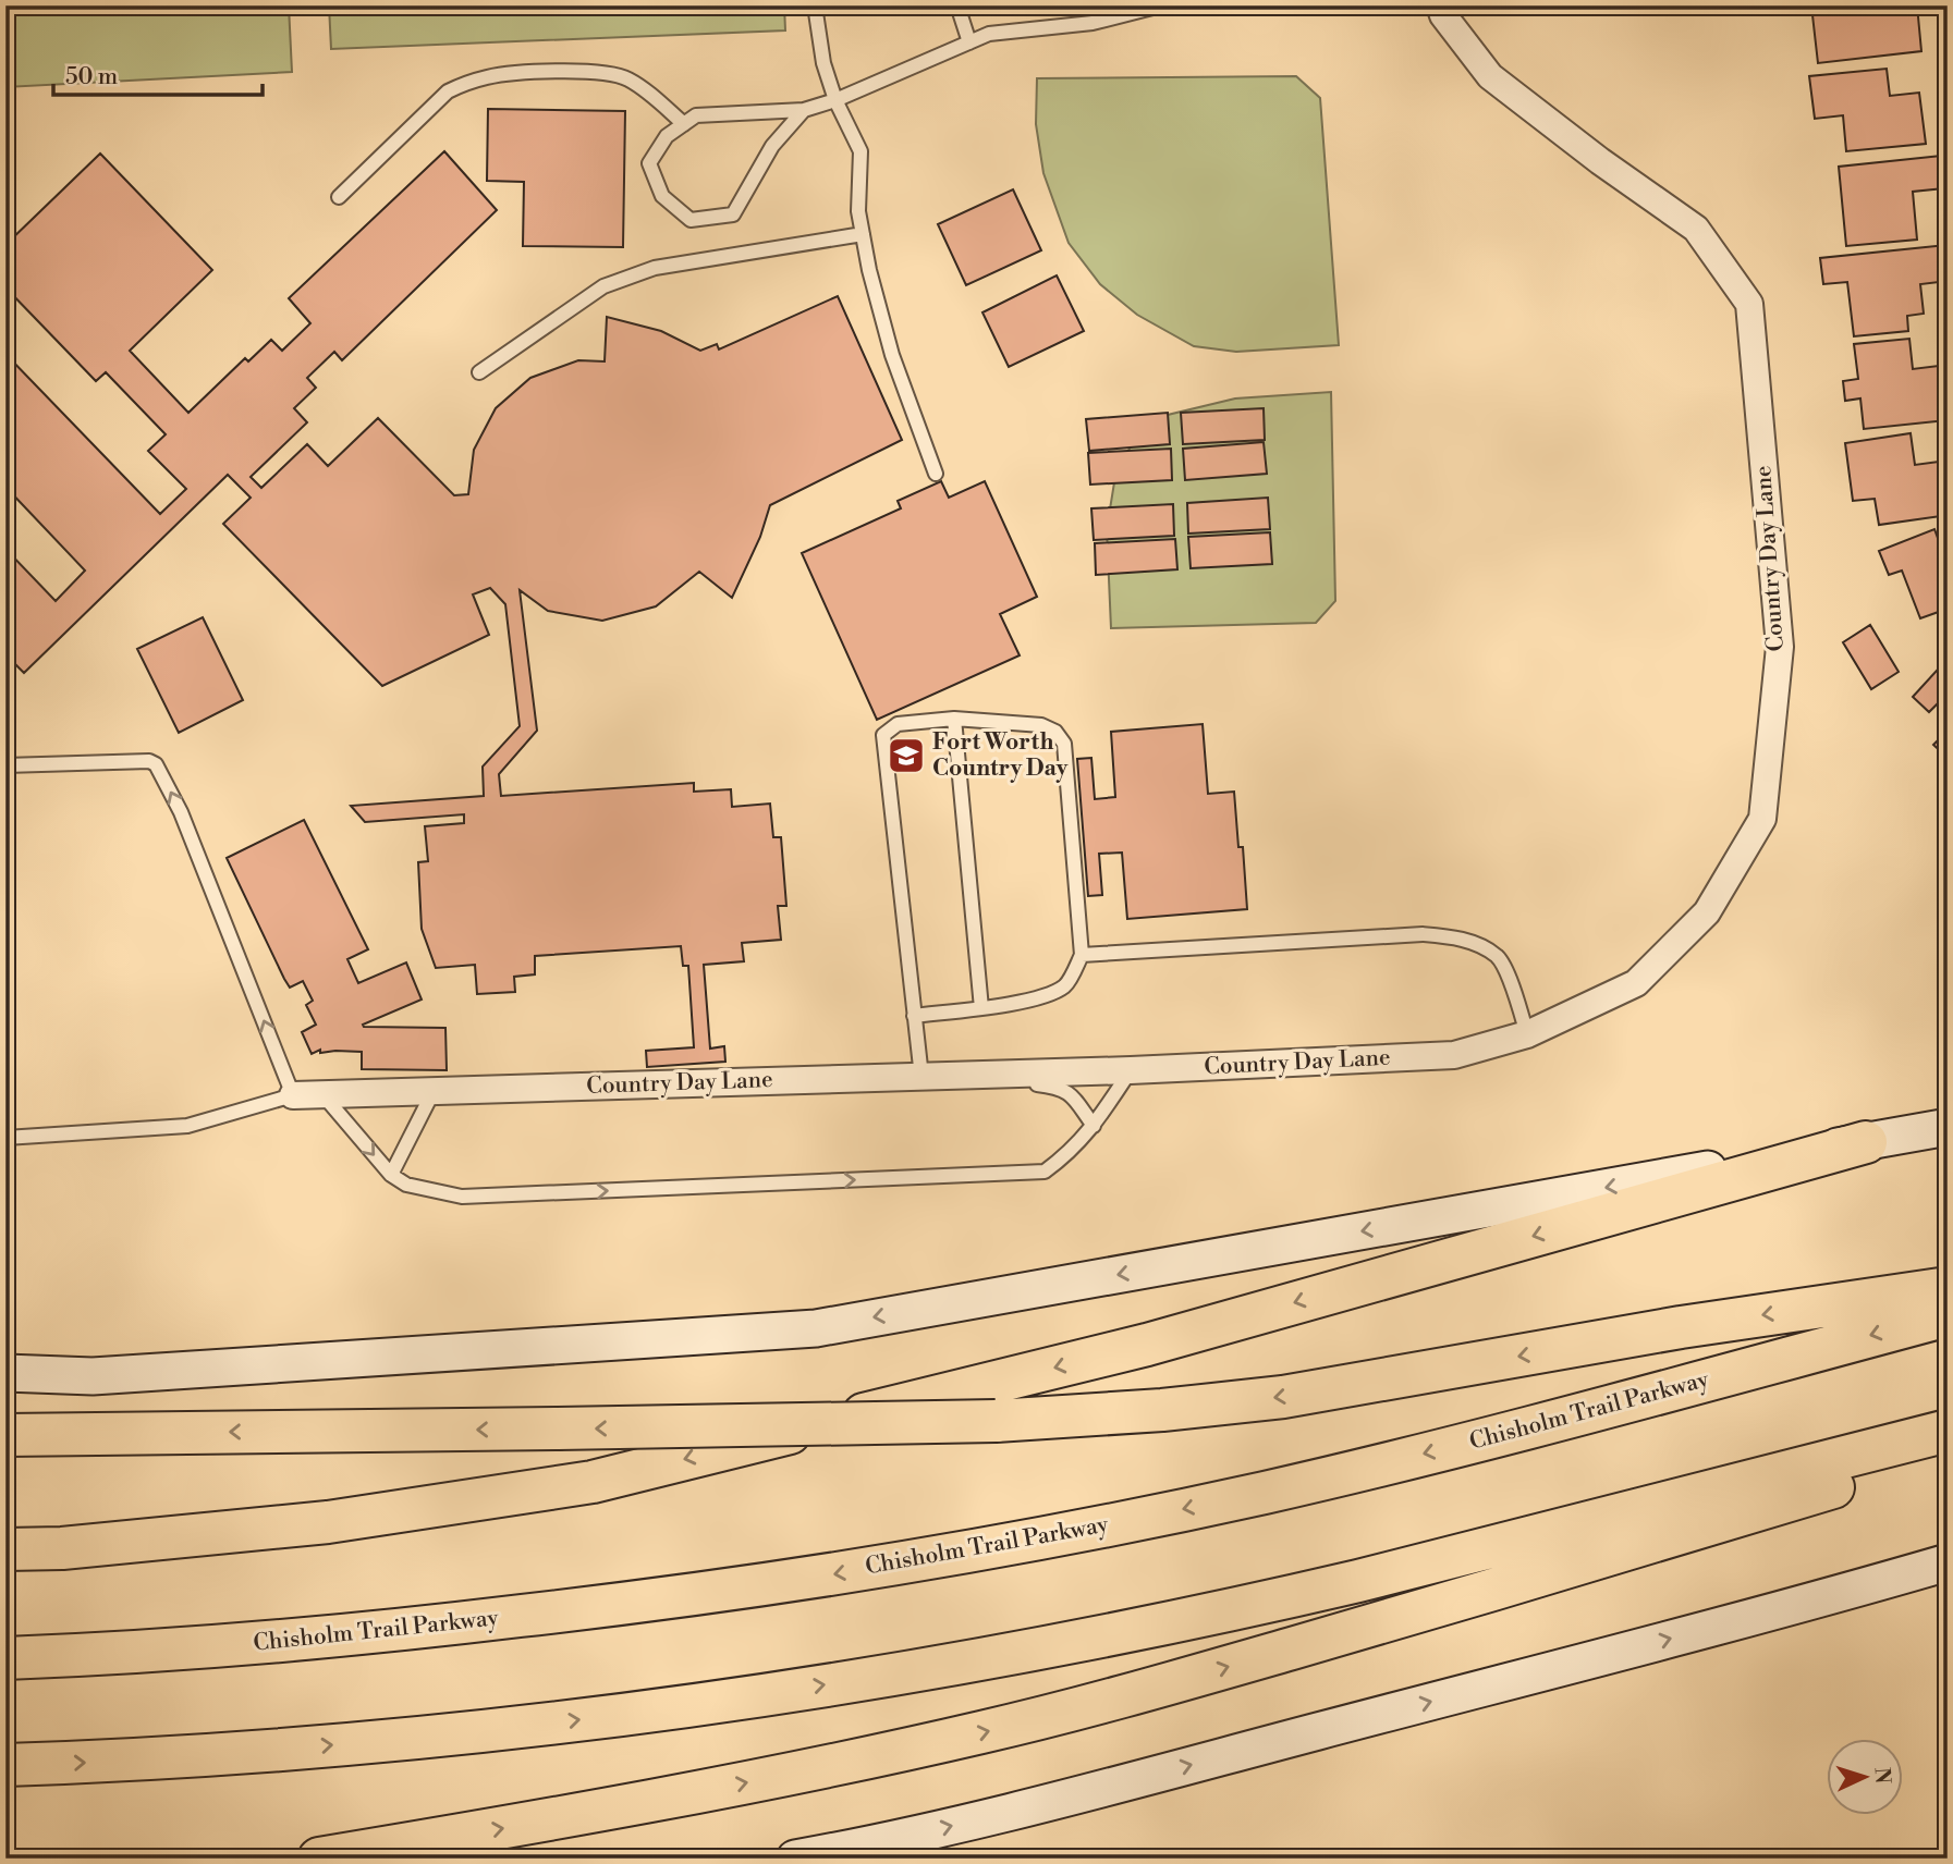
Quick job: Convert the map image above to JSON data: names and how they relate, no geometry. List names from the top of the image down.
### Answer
{
  "streets": {
    "highway": ["Chisholm Trail Parkway"],
    "street": ["Country Day Lane"]
  },
  "places": {
    "school or university": ["Fort Worth Country Day"]
  },
  "scale_bar": "50 m",
  "north": "right"
}
